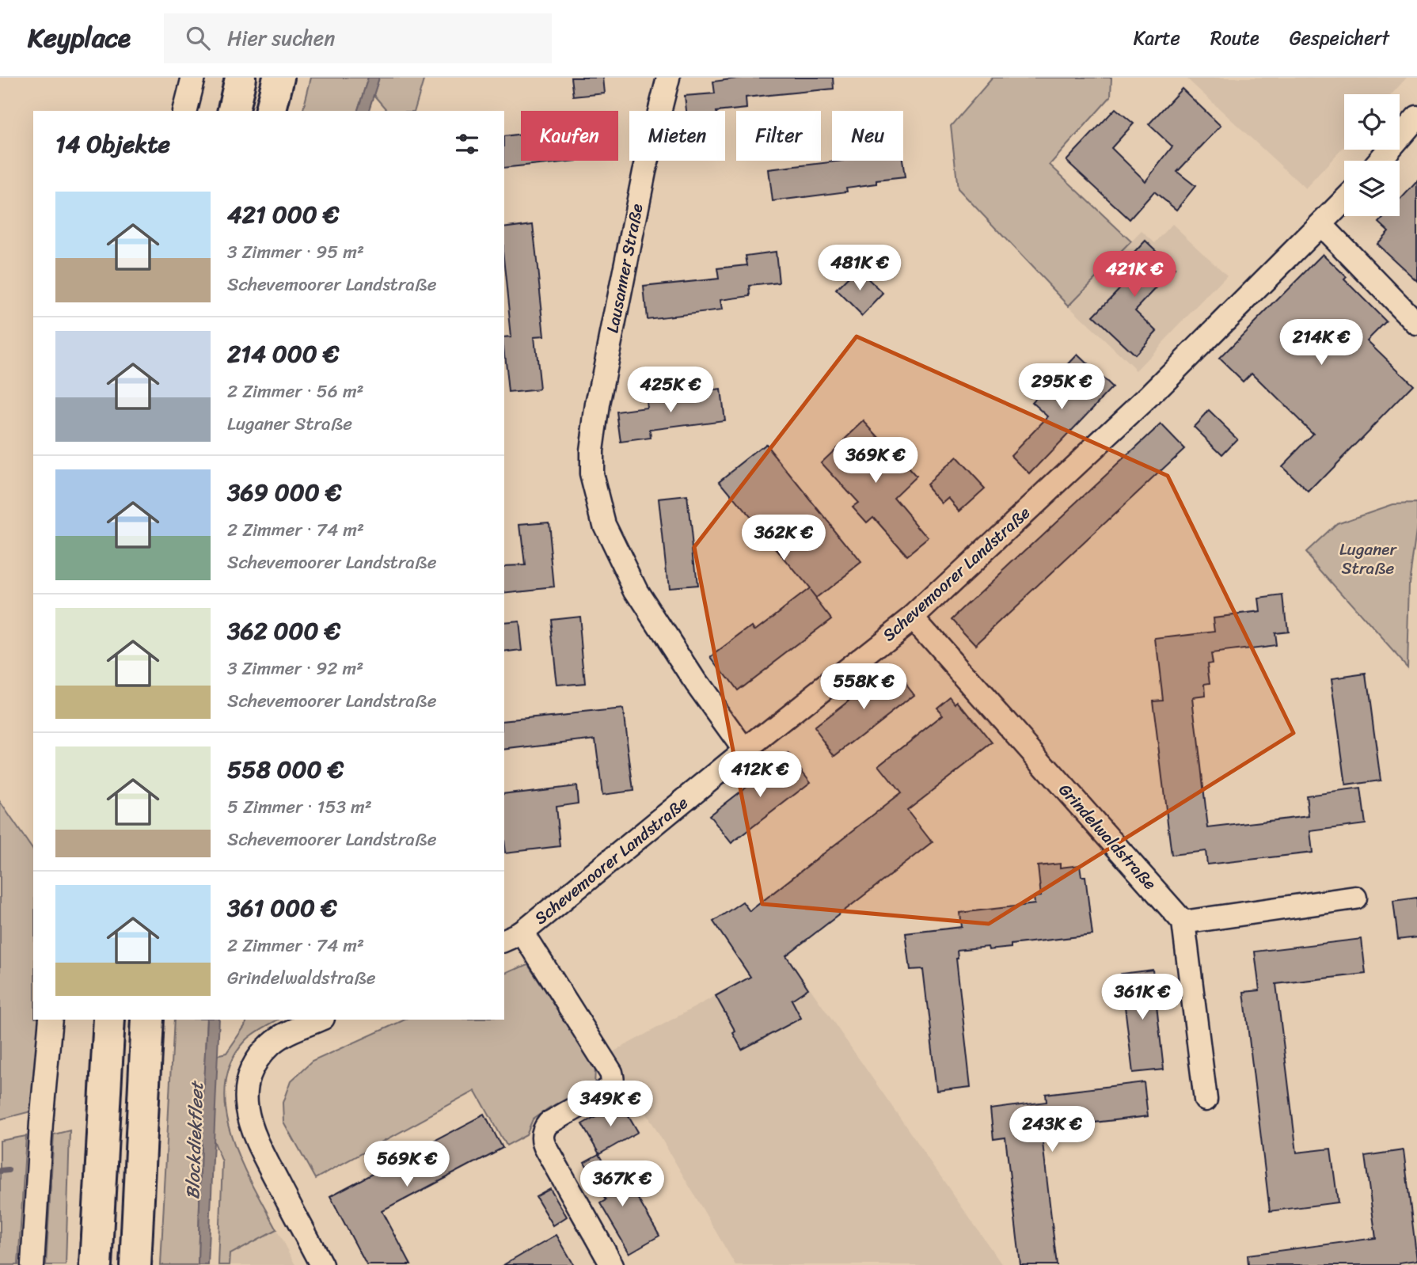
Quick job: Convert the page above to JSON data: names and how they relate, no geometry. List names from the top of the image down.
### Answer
{
  "streets": {
    "street": ["Lausanner Straße", "Schevemoorer Landstraße", "Grindelwaldstraße"]
  },
  "crossings": [
    ["Lausanner Straße", "Schevemoorer Landstraße"],
    ["Schevemoorer Landstraße", "Grindelwaldstraße"]
  ],
  "water": ["Blockdiekfleet"],
  "parks": ["Luganer Straße"],
  "page": {
    "header": "Keyplace",
    "search": "Hier suchen",
    "nav": ["Karte", "Route", "Gespeichert"],
    "chip": [
      "Kaufen",
      "Mieten",
      "Filter",
      "Neu"
    ],
    "heading": "14 Objekte",
    "list": [
      {
        "name": "421 000 €",
        "note": "3 Zimmer · 95 m² · Schevemoorer Landstraße"
      },
      {
        "name": "214 000 €",
        "note": "2 Zimmer · 56 m² · Luganer Straße"
      },
      {
        "name": "369 000 €",
        "note": "2 Zimmer · 74 m² · Schevemoorer Landstraße"
      },
      {
        "name": "362 000 €",
        "note": "3 Zimmer · 92 m² · Schevemoorer Landstraße"
      },
      {
        "name": "558 000 €",
        "note": "5 Zimmer · 153 m² · Schevemoorer Landstraße"
      },
      {
        "name": "361 000 €",
        "note": "2 Zimmer · 74 m² · Grindelwaldstraße"
      }
    ],
    "price": [
      "481K €",
      "421K €",
      "214K €",
      "295K €",
      "425K €",
      "369K €",
      "362K €",
      "558K €",
      "412K €",
      "361K €",
      "349K €",
      "243K €",
      "569K €",
      "367K €"
    ]
  }
}
